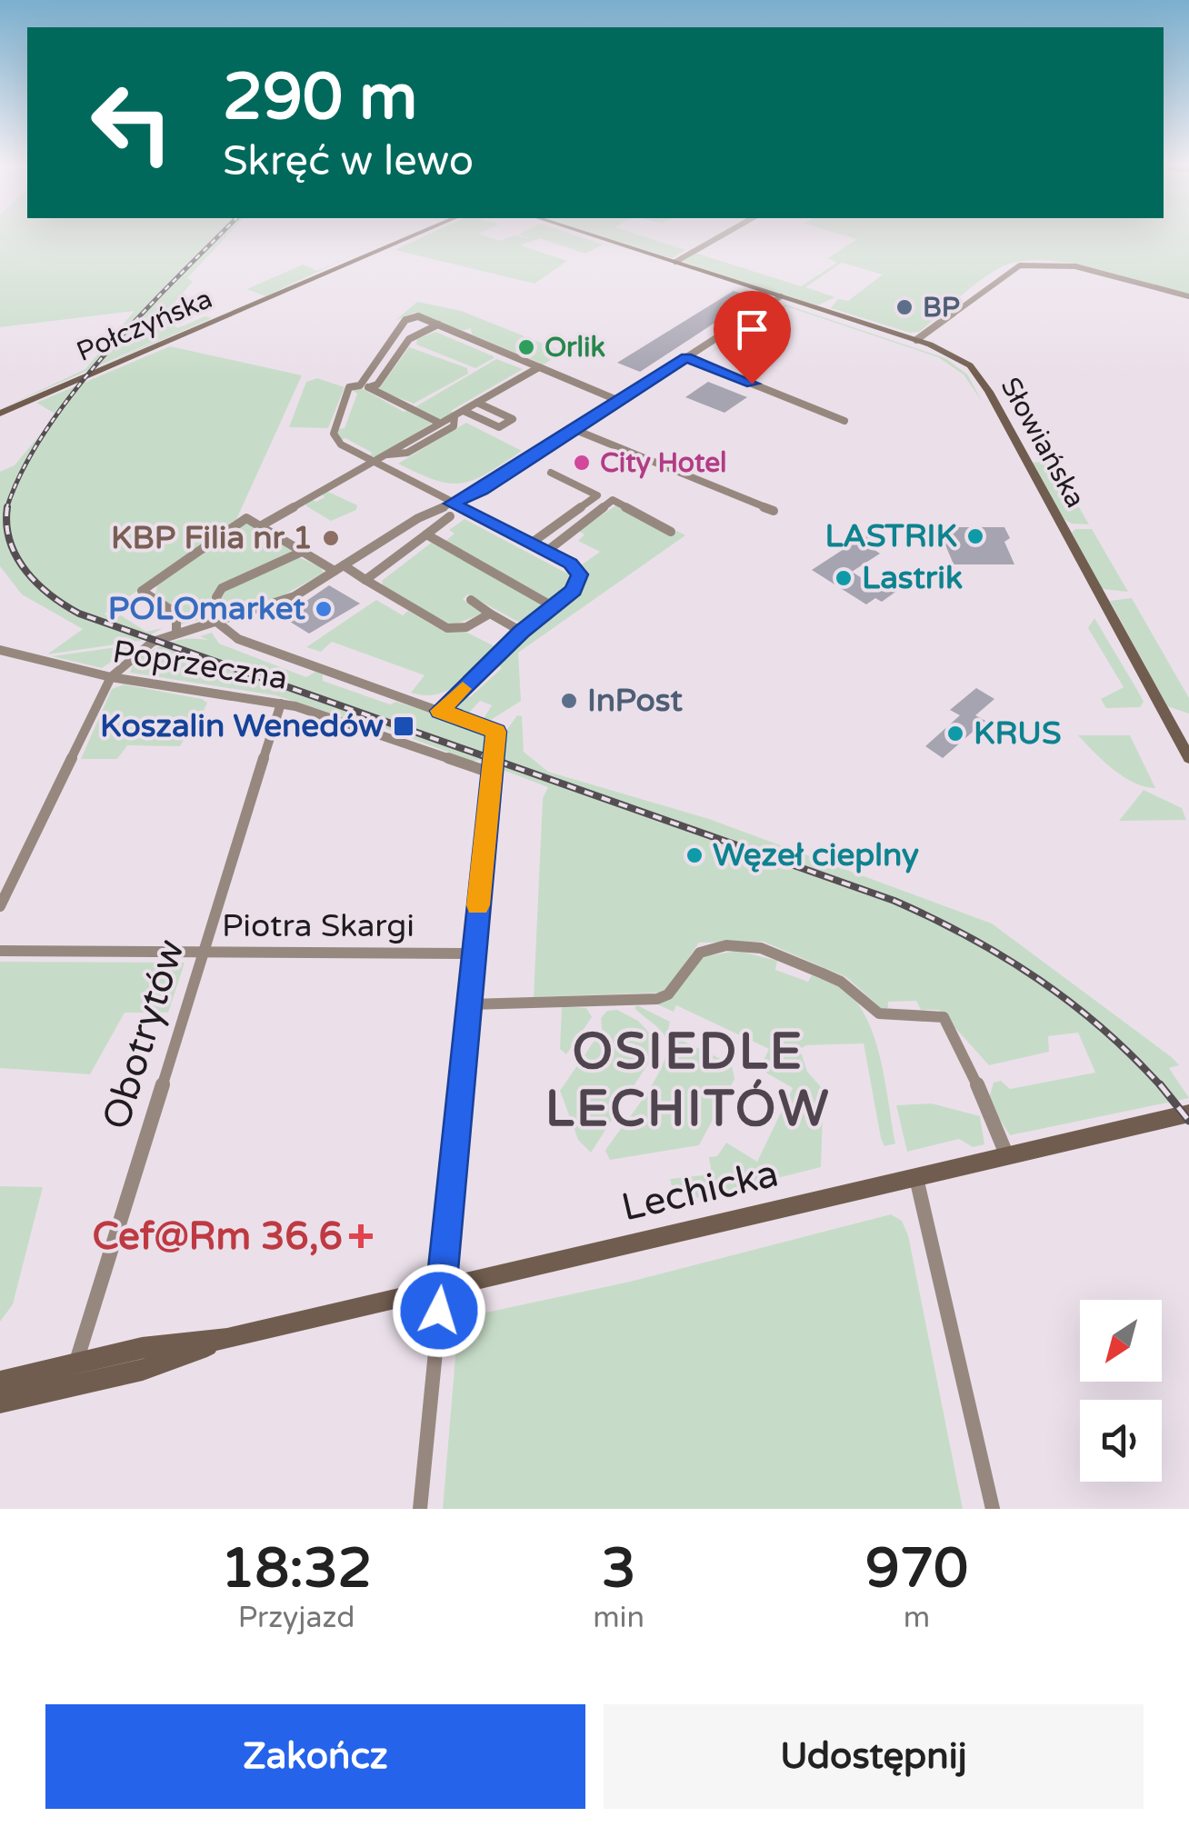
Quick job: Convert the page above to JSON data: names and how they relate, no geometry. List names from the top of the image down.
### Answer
{
  "streets": {
    "street": [
      "Połczyńska",
      "Słowiańska",
      "Poprzeczna",
      "Piotra Skargi",
      "Obotrytów",
      "Lechicka"
    ]
  },
  "crossings": [
    ["Poprzeczna", "Obotrytów"],
    ["Piotra Skargi", "Obotrytów"],
    ["Obotrytów", "Lechicka"]
  ],
  "districts": ["OSIEDLE LECHITÓW"],
  "places": {
    "other": [
      "BP",
      "Orlik",
      "City Hotel",
      "LASTRIK",
      "KBP Filia nr 1",
      "Lastrik",
      "POLOmarket",
      "InPost",
      "KRUS",
      "Węzeł cieplny"
    ],
    "transit": ["Koszalin Wenedów"],
    "health": ["Cef@Rm 36,6"]
  },
  "north": "bottom left",
  "page": {
    "turn": ["290 m", "Skręć w lewo"],
    "eta": [
      "18:32",
      "Przyjazd",
      "3",
      "min",
      "970",
      "m"
    ],
    "buttons": ["Zakończ", "Udostępnij"]
  }
}
